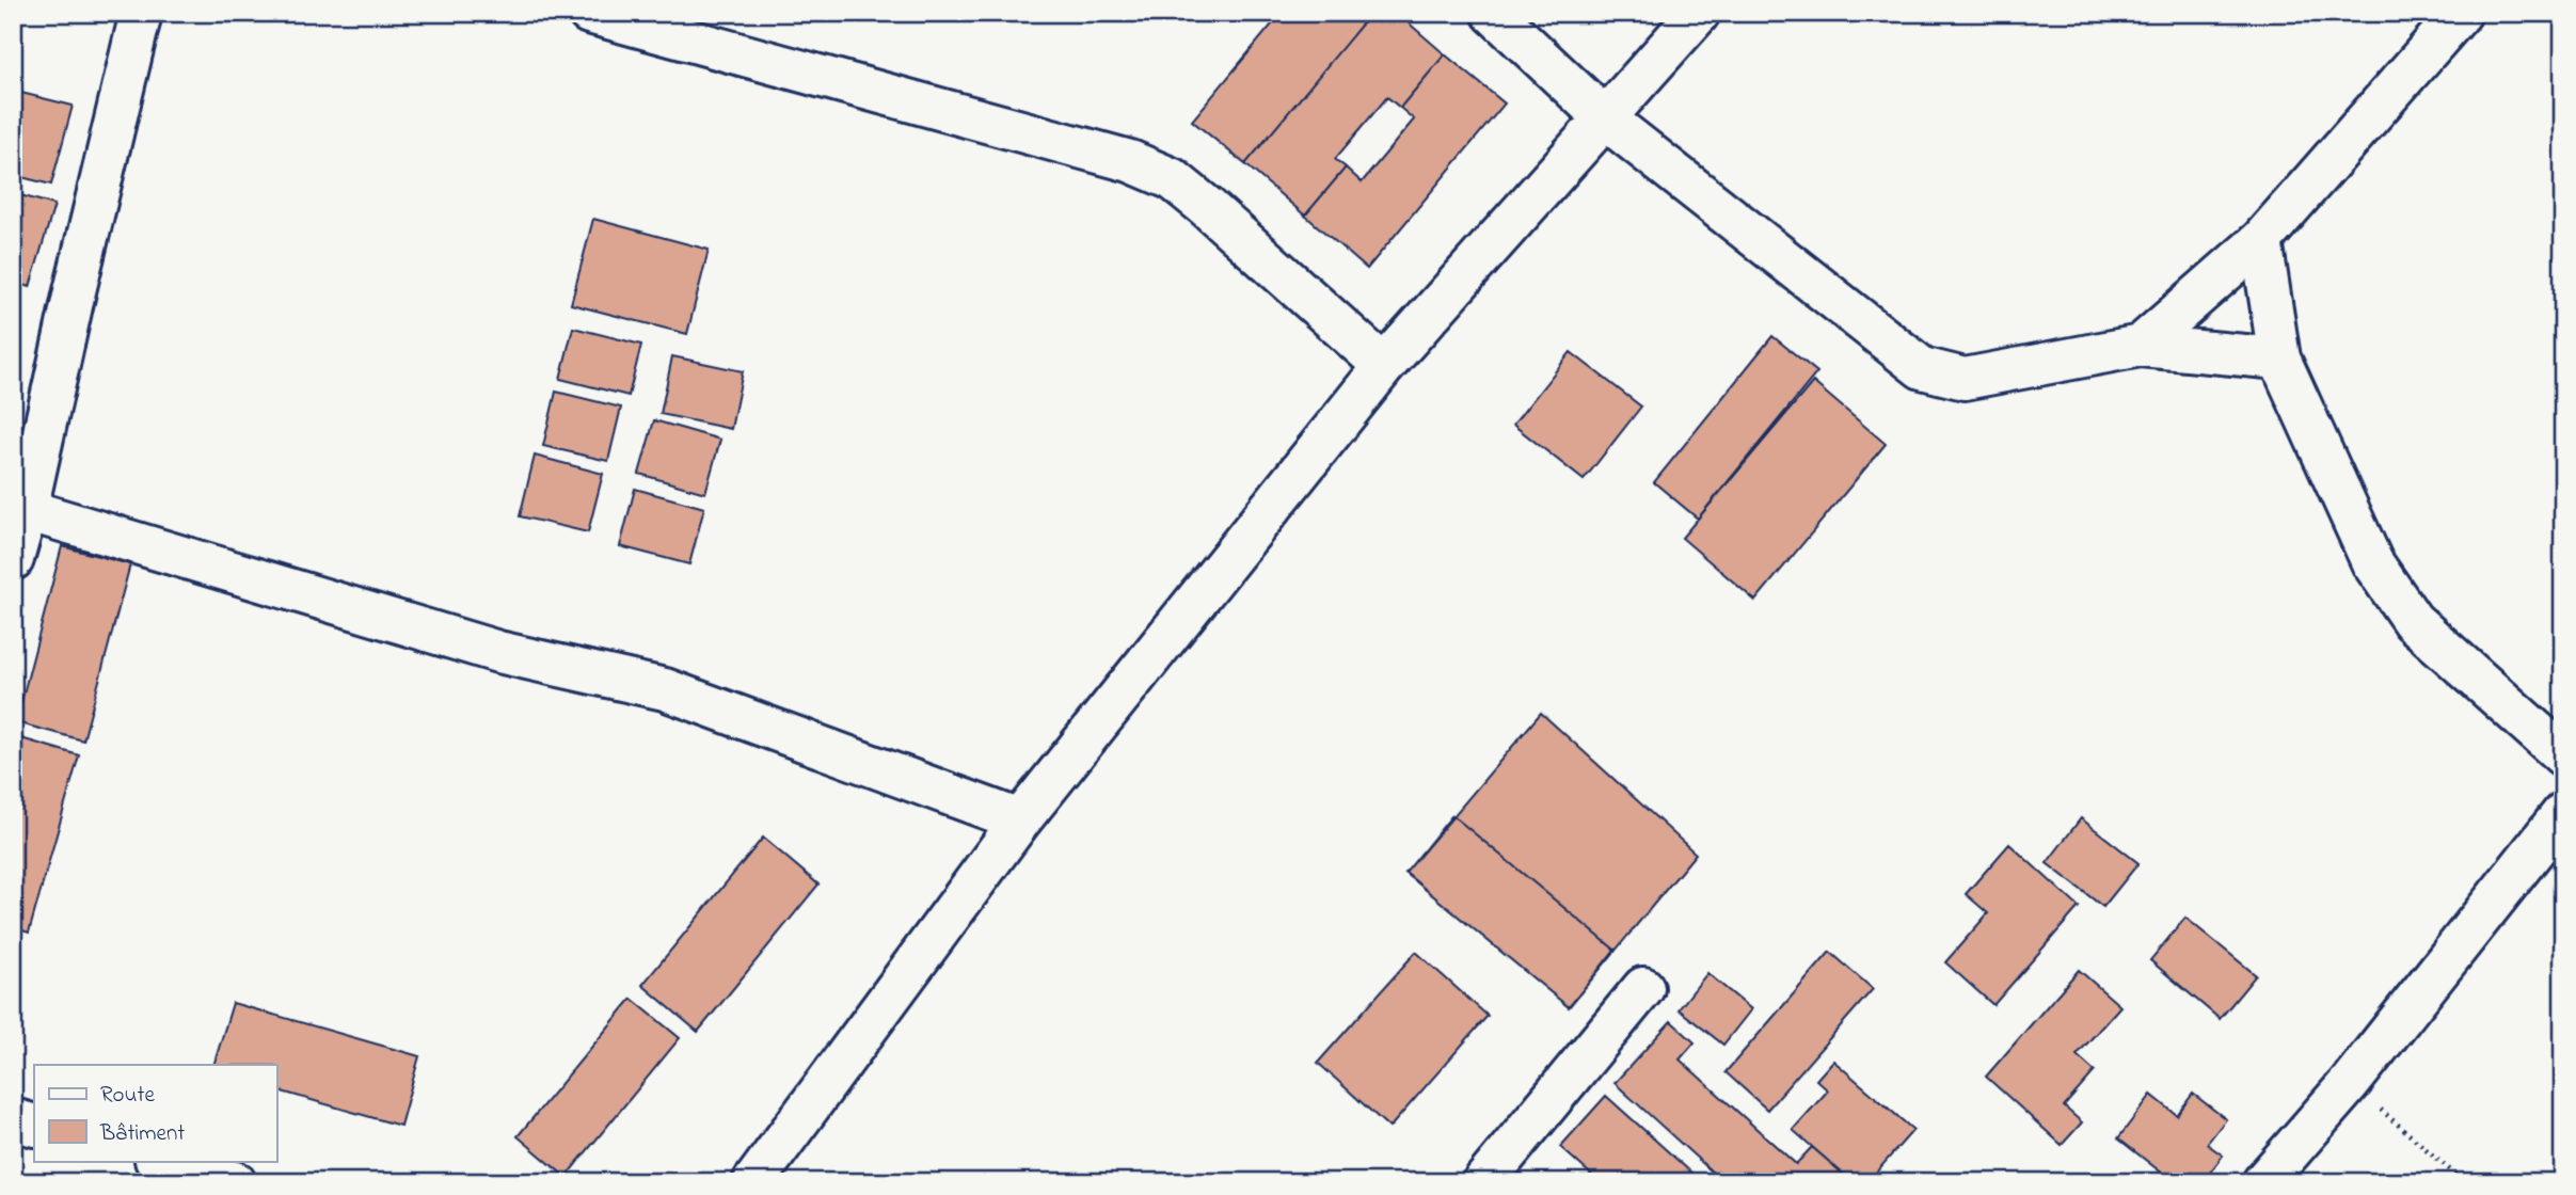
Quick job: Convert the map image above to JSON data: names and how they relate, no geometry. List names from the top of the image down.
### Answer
{
  "legend": ["Route", "Bâtiment"]
}
